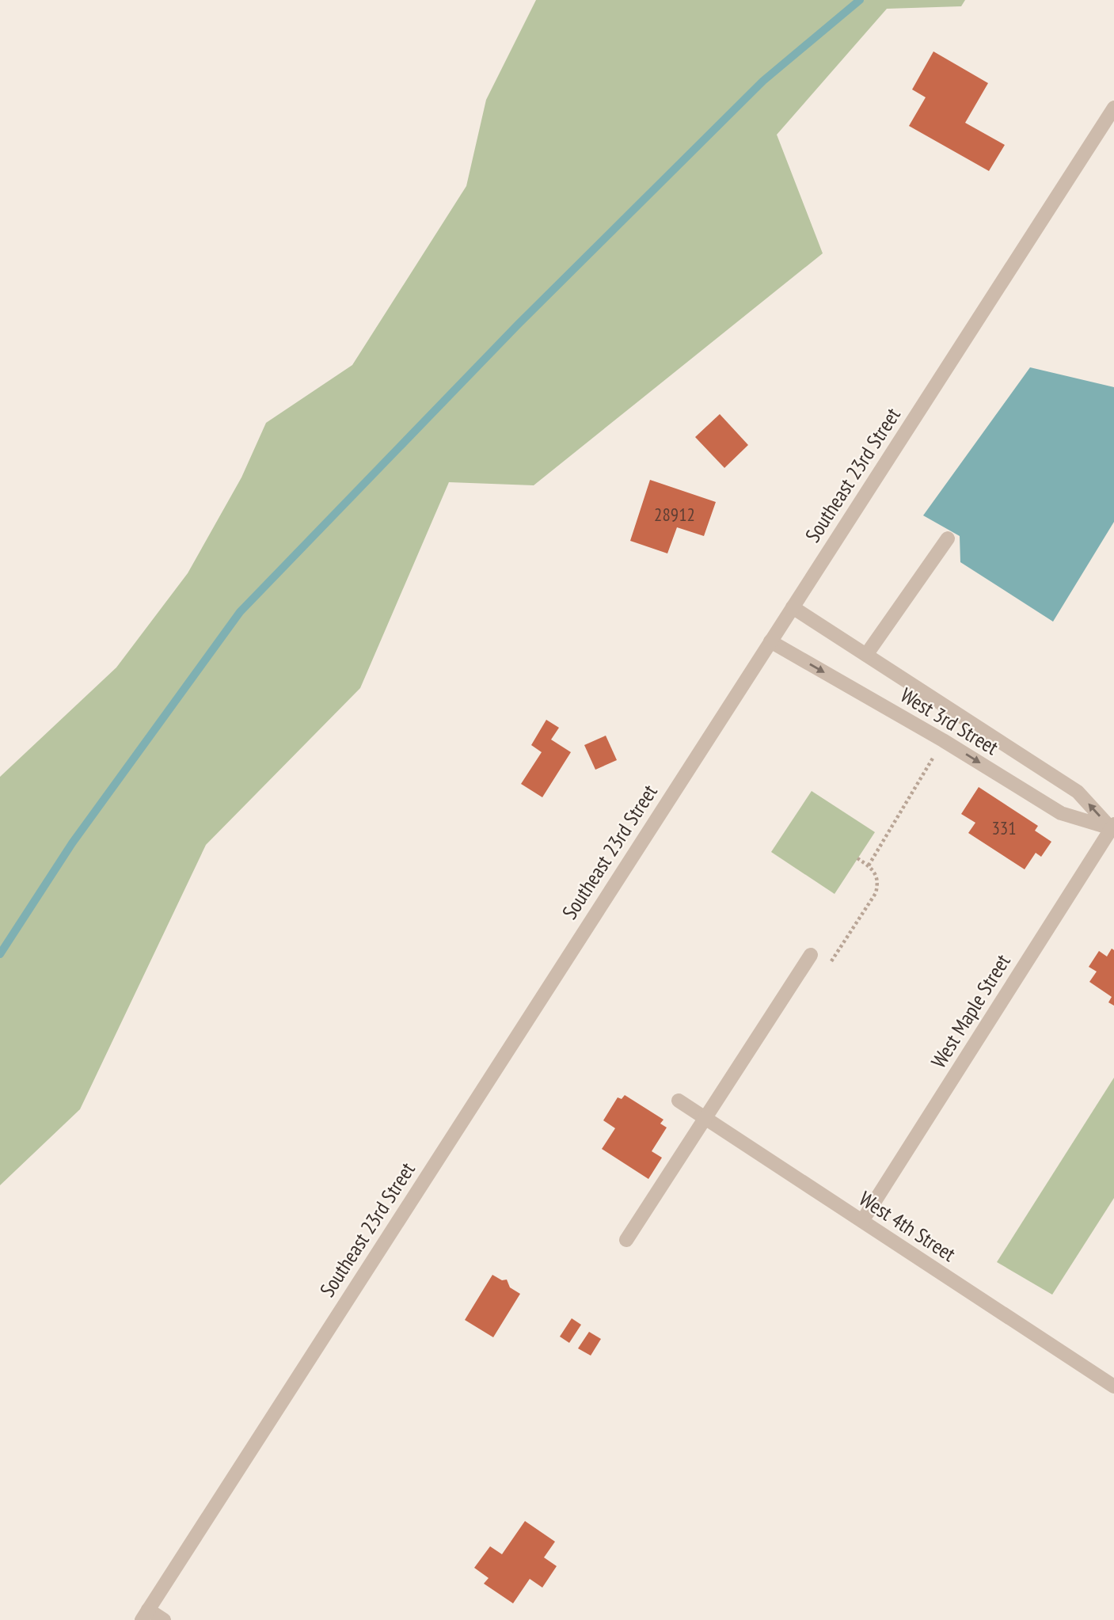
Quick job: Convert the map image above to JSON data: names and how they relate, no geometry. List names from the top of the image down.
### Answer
{
  "streets": {
    "street": [
      "Southeast 23rd Street",
      "West 3rd Street",
      "West Maple Street",
      "West 4th Street"
    ]
  },
  "crossings": [
    ["Southeast 23rd Street", "West 3rd Street"],
    ["West 3rd Street", "West Maple Street"],
    ["West Maple Street", "West 4th Street"]
  ],
  "house_numbers": ["28912", "331"]
}
